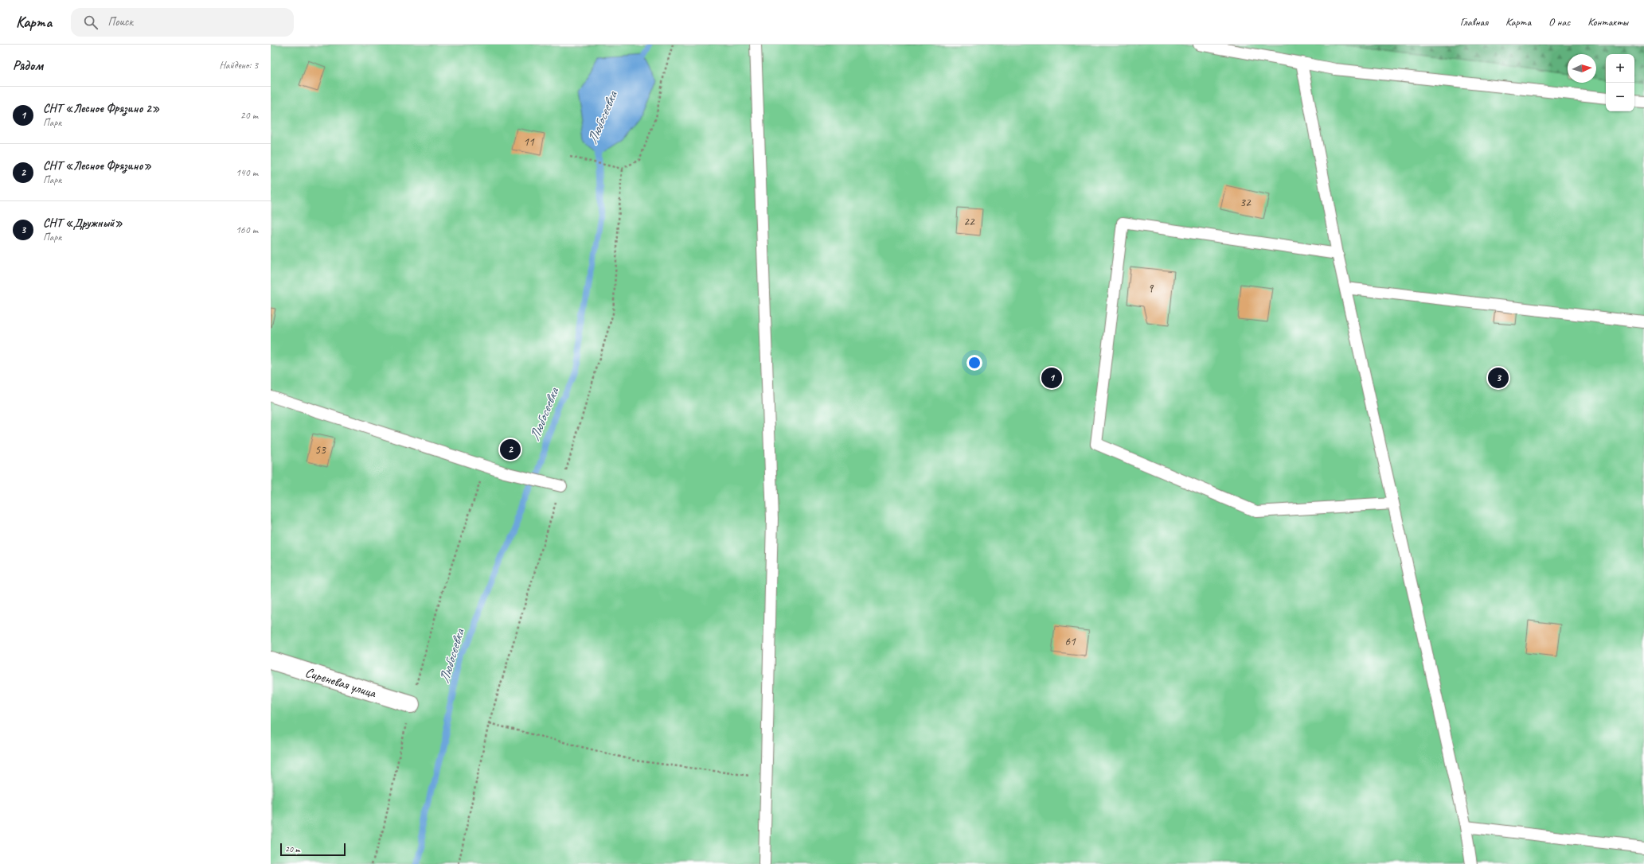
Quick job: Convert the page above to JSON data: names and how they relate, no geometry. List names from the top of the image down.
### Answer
{
  "streets": {
    "street": ["Сиреневая улица"]
  },
  "water": ["Любосеевка"],
  "house_numbers": [
    "11",
    "32",
    "22",
    "9",
    "53",
    "61"
  ],
  "scale_bar": "20 m",
  "north": "right",
  "page": {
    "header": "Карта",
    "search": "Поиск",
    "nav": [
      "Главная",
      "Карта",
      "О нас",
      "Контакты"
    ],
    "heading": ["Рядом", "Найдено: 3"],
    "map_buttons": ["+", "−"],
    "list": [
      {
        "mark": "1",
        "name": "СНТ «Лесное Фрязино 2»",
        "note": "Парк",
        "value": "20 m"
      },
      {
        "mark": "2",
        "name": "СНТ «Лесное Фрязино»",
        "note": "Парк",
        "value": "140 m"
      },
      {
        "mark": "3",
        "name": "СНТ «Дружный»",
        "note": "Парк",
        "value": "160 m"
      }
    ],
    "pins": ["1", "3", "2"],
    "scale": "20 m"
  }
}
